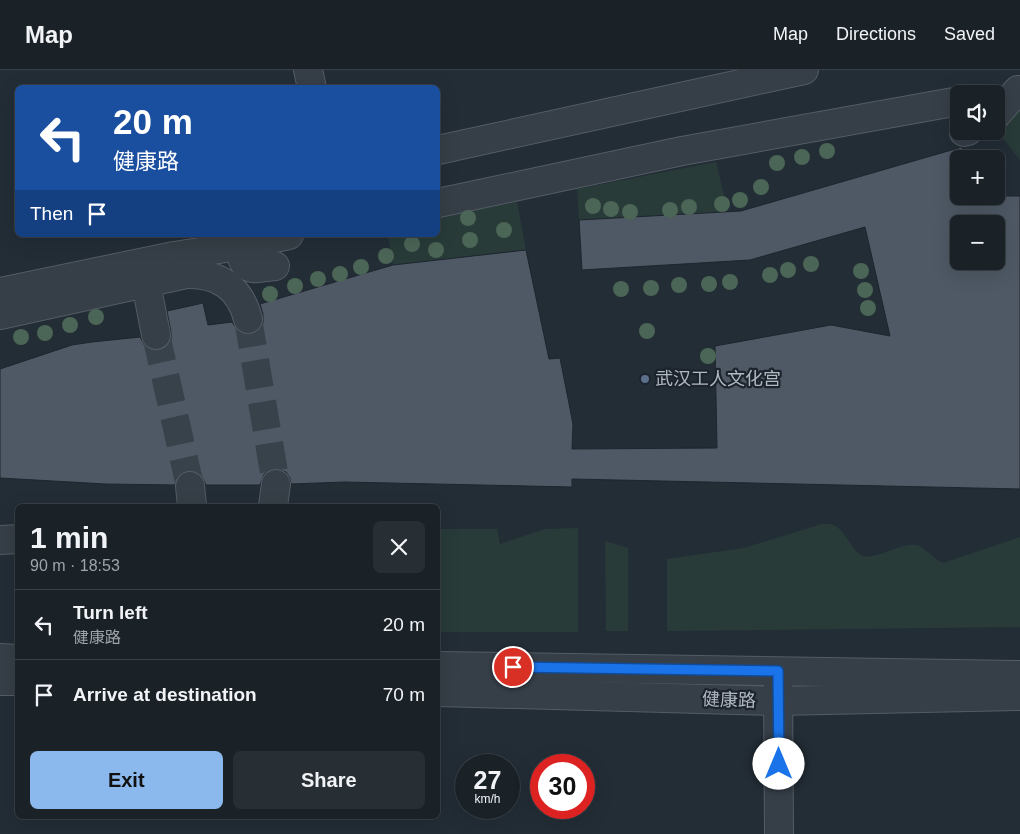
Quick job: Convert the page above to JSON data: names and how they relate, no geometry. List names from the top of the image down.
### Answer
{
  "streets": {
    "street": ["健康路"]
  },
  "places": ["武汉工人文化宫"],
  "page": {
    "header": "Map",
    "nav": ["Map", "Directions", "Saved"],
    "map_buttons": ["+", "−"],
    "turn": ["20 m", "健康路"],
    "then": "Then",
    "heading": ["1 min", "90 m · 18:53"],
    "list": [
      {
        "name": "Turn left",
        "note": "健康路",
        "value": "20 m"
      },
      {
        "name": "Arrive at destination",
        "value": "70 m"
      }
    ],
    "buttons": ["Exit", "Share"],
    "speed": "27 km/h",
    "limit": "30"
  }
}
